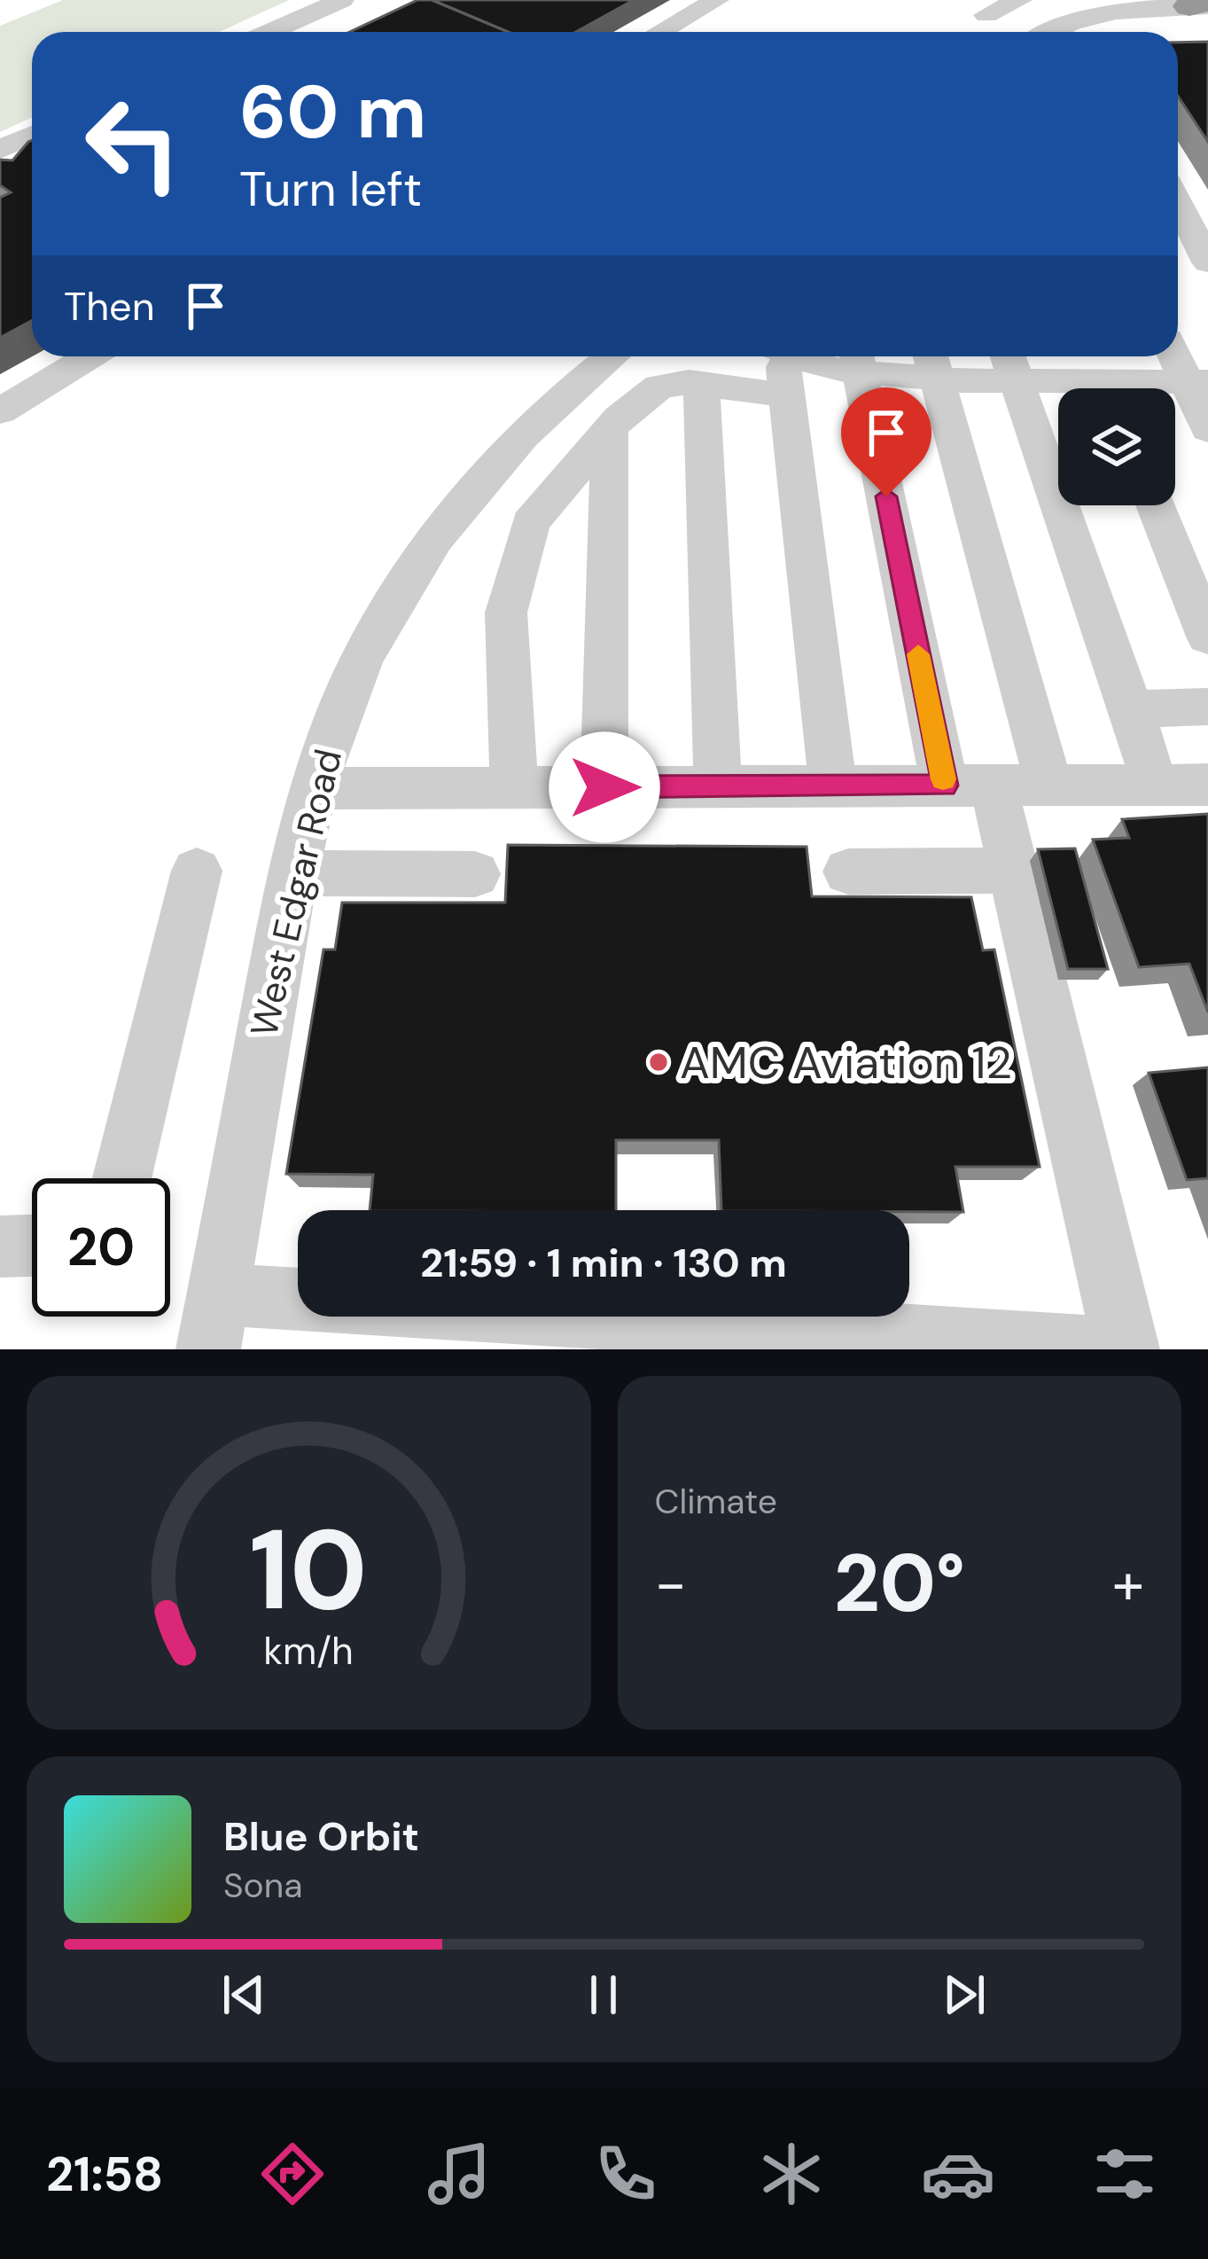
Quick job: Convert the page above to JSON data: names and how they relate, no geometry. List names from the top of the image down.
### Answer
{
  "streets": {
    "lane": ["West Edgar Road"]
  },
  "places": ["AMC Aviation 12"],
  "page": {
    "turn": ["60 m", "Turn left"],
    "then": "Then",
    "limit": "20",
    "trip": "21:59 · 1 min · 130 m",
    "tile": "Climate",
    "heat": ["−", "20°", "+"],
    "song": ["Blue Orbit", "Sona"],
    "tabs": "21:58",
    "gauge": ["10", "km/h"]
  }
}
